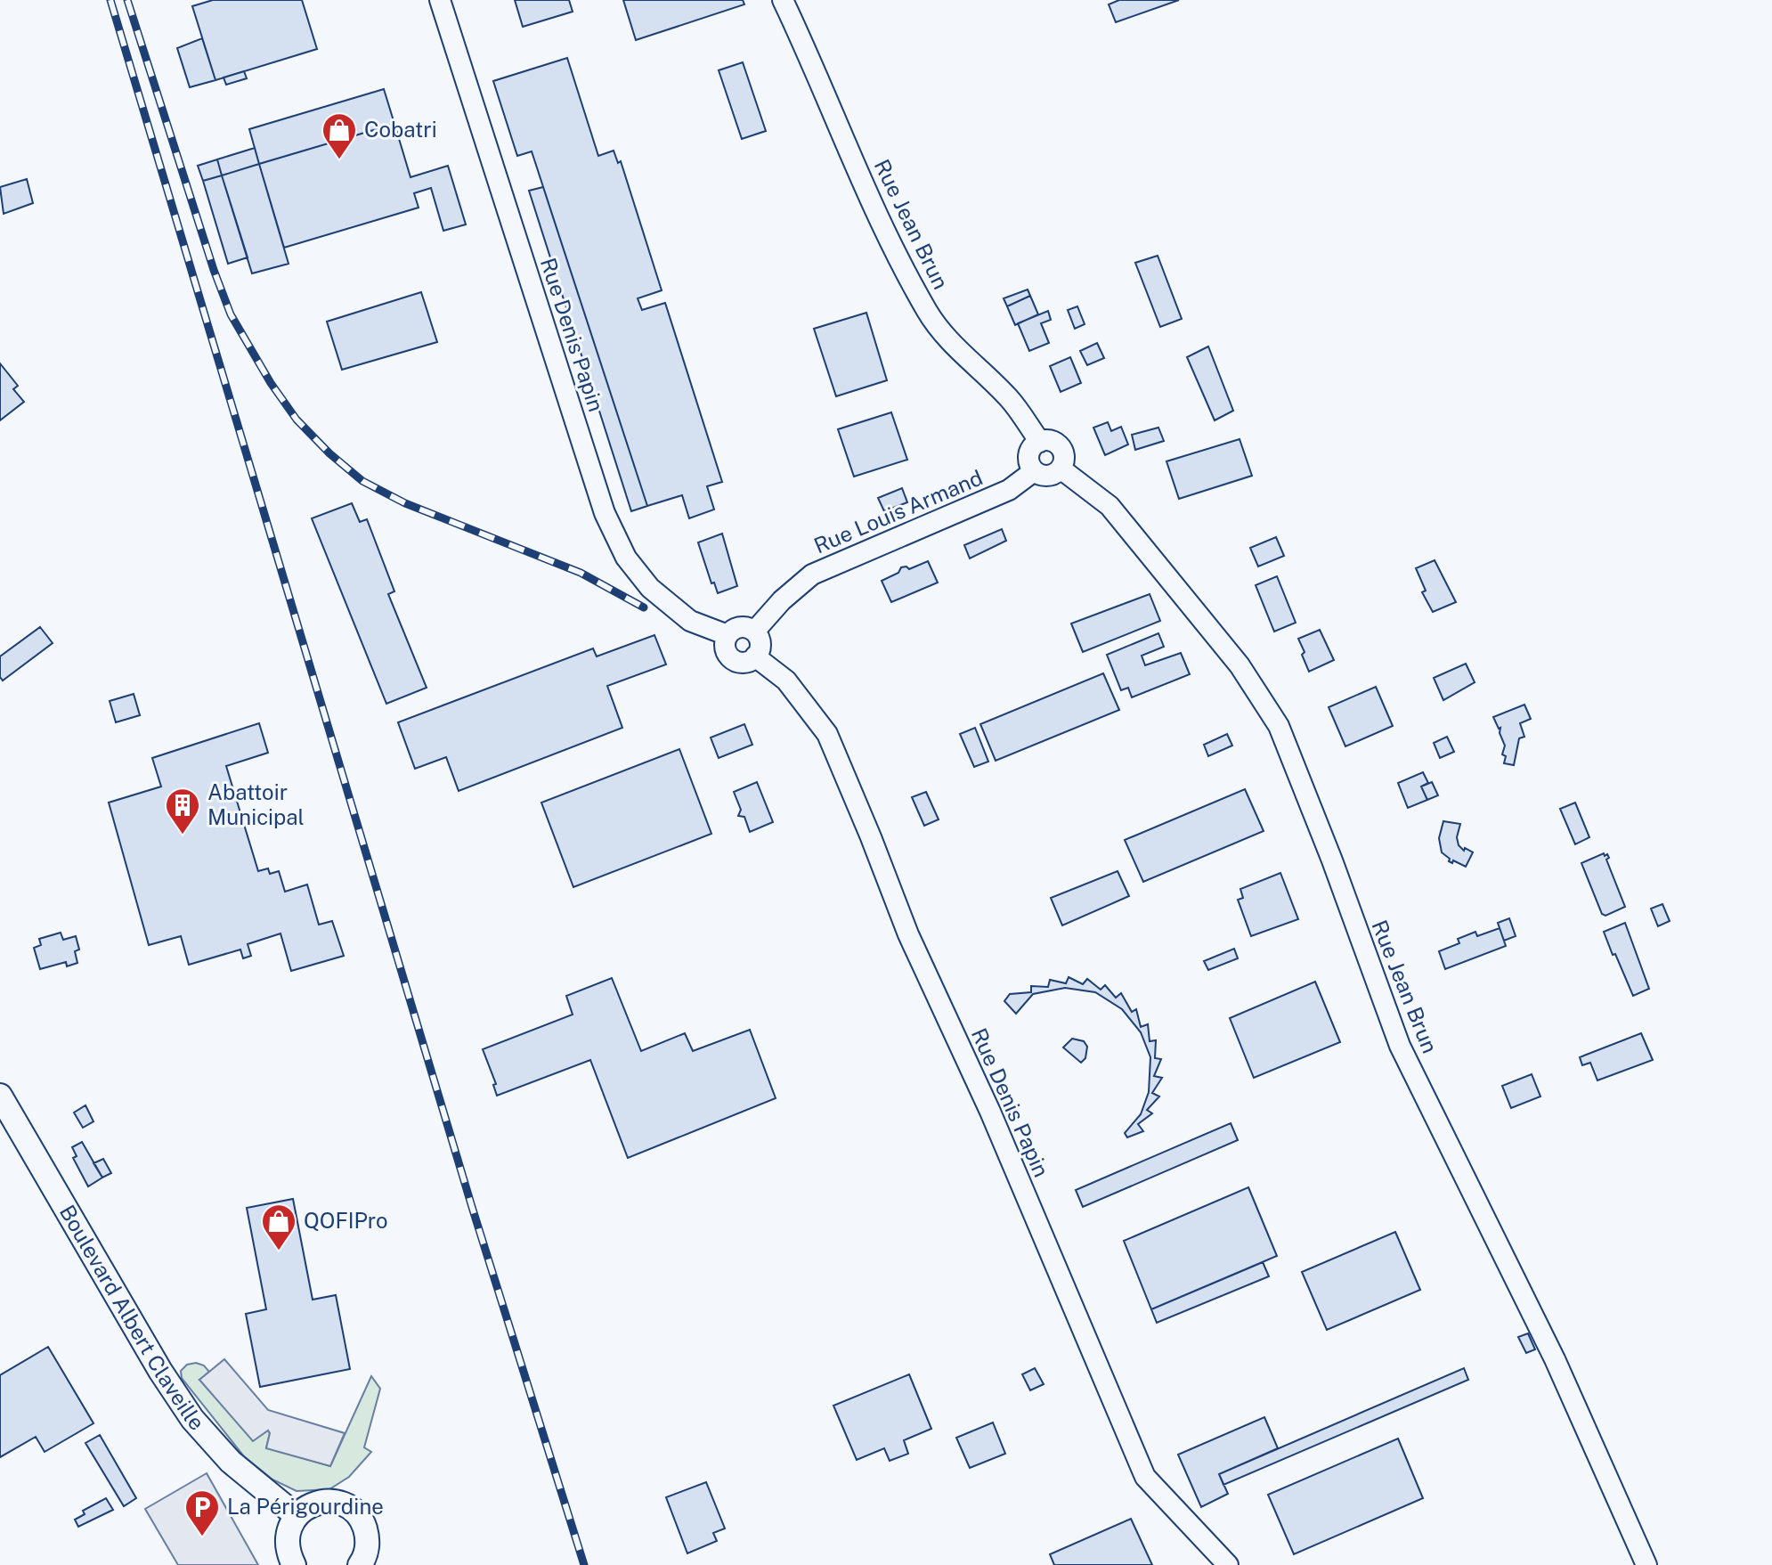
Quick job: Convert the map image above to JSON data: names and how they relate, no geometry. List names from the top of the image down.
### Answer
{
  "streets": {
    "main road": ["Boulevard Albert Claveille"],
    "street": ["Rue Jean Brun", "Rue Denis Papin", "Rue Louis Armand"]
  },
  "crossings": [
    ["Rue Jean Brun", "Rue Louis Armand"],
    ["Rue Denis Papin", "Rue Louis Armand"]
  ],
  "places": {
    "shop": ["Cobatri", "QOFIPro"],
    "building": ["Abattoir Municipal"],
    "parking": ["La Périgourdine"]
  }
}
